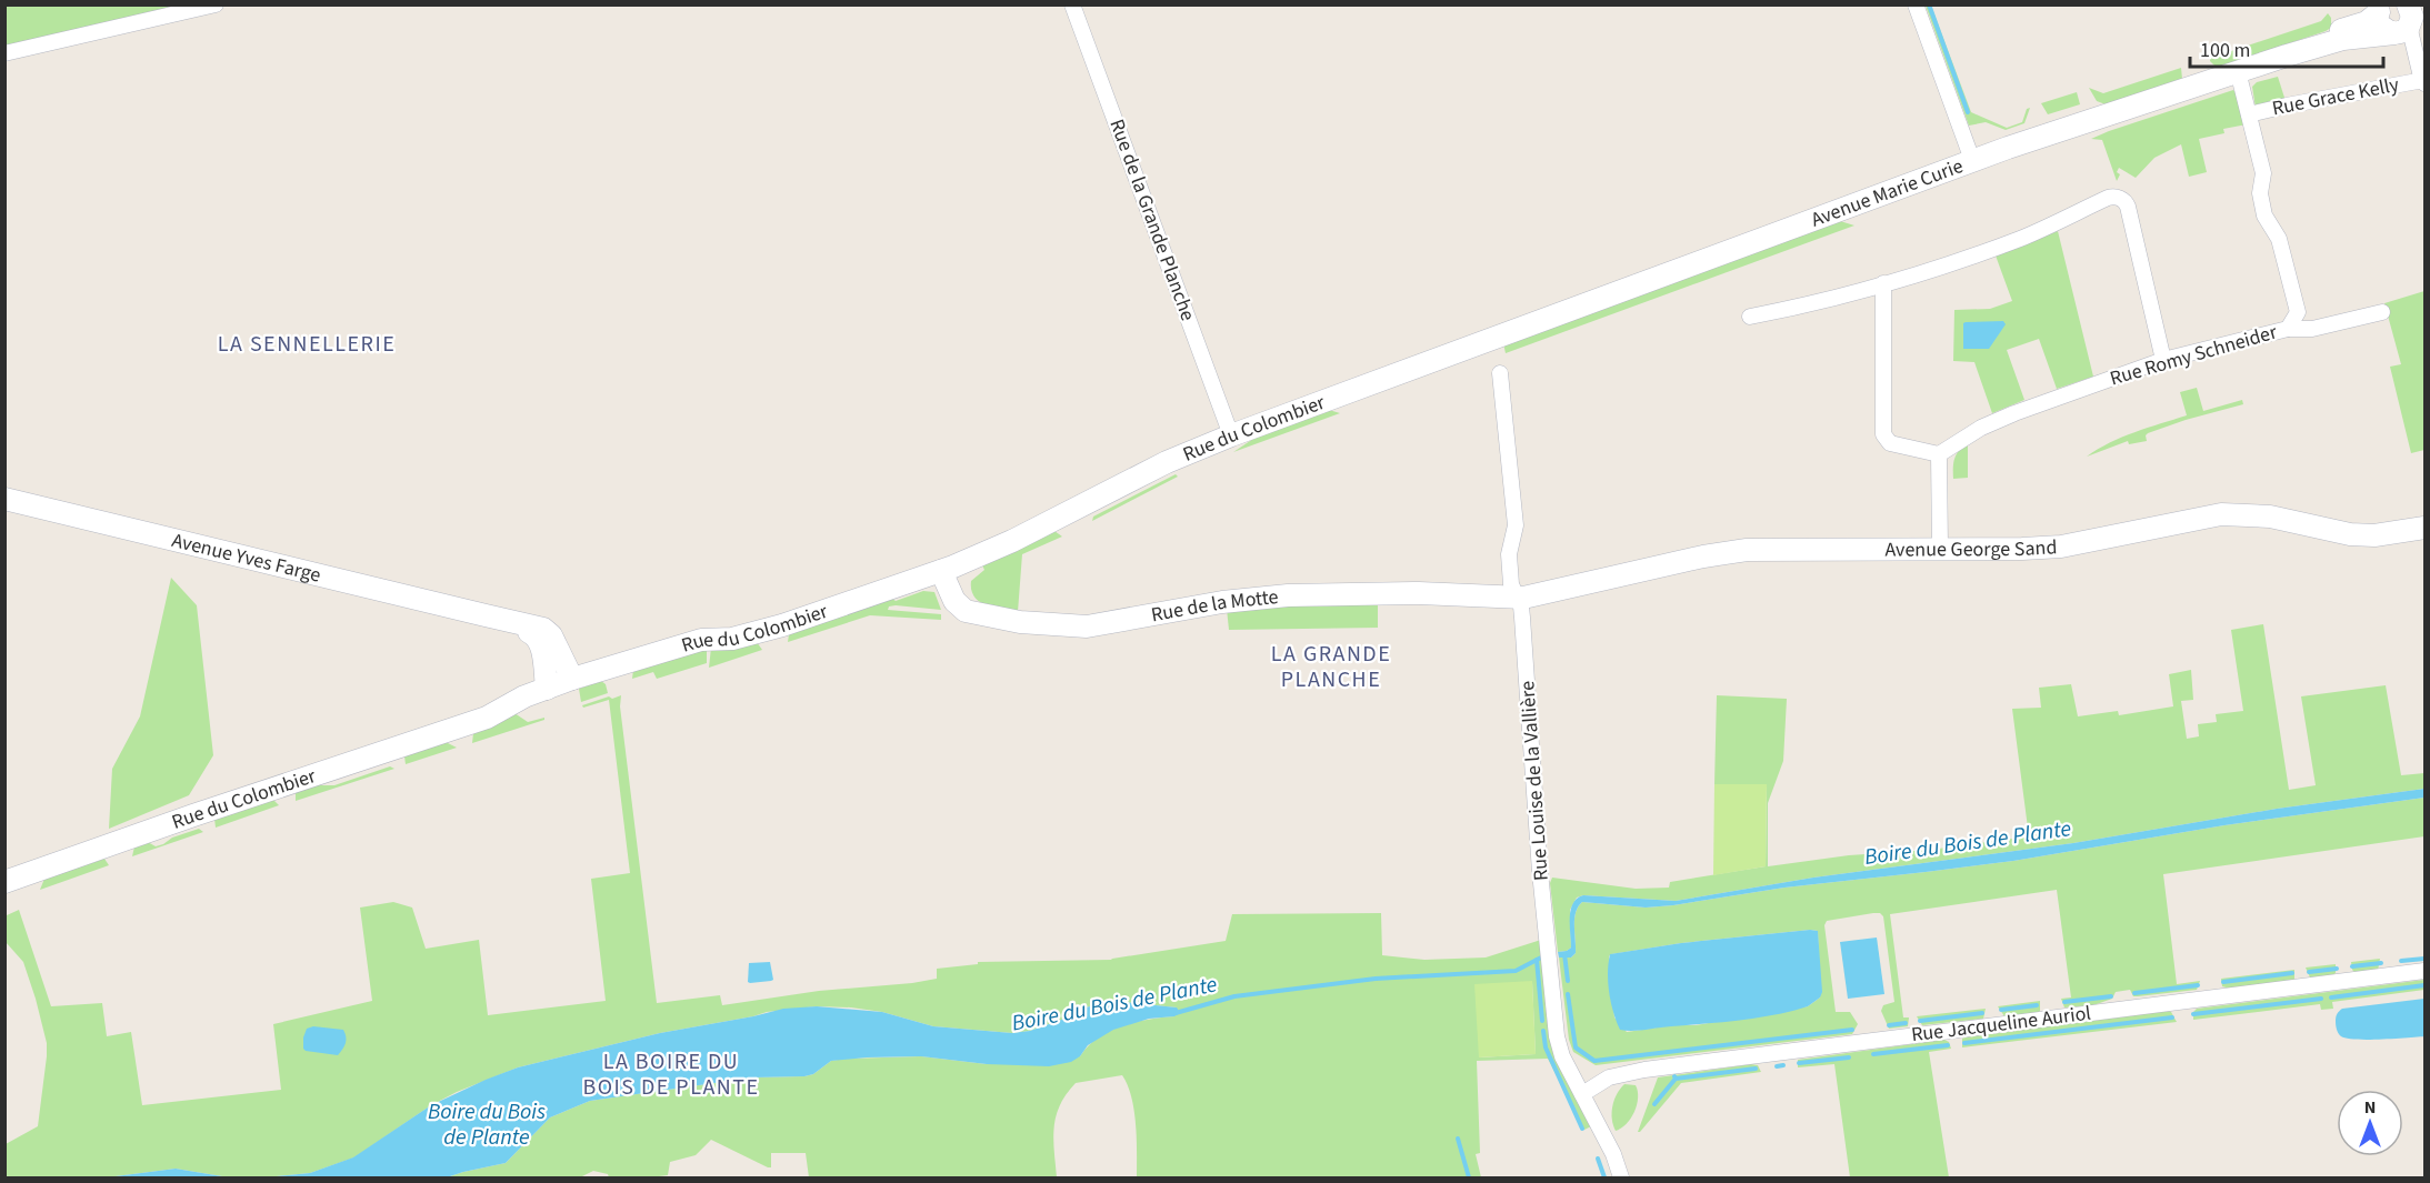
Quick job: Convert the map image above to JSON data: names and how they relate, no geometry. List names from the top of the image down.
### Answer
{
  "streets": {
    "main road": [
      "Avenue Marie Curie",
      "Rue du Colombier",
      "Avenue George Sand",
      "Avenue Yves Farge",
      "Rue de la Motte"
    ],
    "street": [
      "Rue Grace Kelly",
      "Rue de la Grande Planche",
      "Rue Romy Schneider",
      "Rue Louise de la Vallière",
      "Rue Jacqueline Auriol"
    ]
  },
  "crossings": [
    ["Rue Grace Kelly", "Rue Romy Schneider"],
    ["Avenue Marie Curie", "Rue Romy Schneider"],
    ["Avenue Marie Curie", "Rue du Colombier"],
    ["Rue de la Grande Planche", "Rue du Colombier"],
    ["Rue du Colombier", "Avenue Yves Farge"],
    ["Rue du Colombier", "Rue de la Motte"],
    ["Avenue George Sand", "Rue de la Motte"],
    ["Avenue George Sand", "Rue Louise de la Vallière"],
    ["Rue de la Motte", "Rue Louise de la Vallière"],
    ["Rue Louise de la Vallière", "Rue Jacqueline Auriol"]
  ],
  "districts": ["LA SENNELLERIE", "LA GRANDE PLANCHE", "LA BOIRE DU BOIS DE PLANTE"],
  "water": ["Boire du Bois de Plante"],
  "scale_bar": "100 m",
  "north": "top"
}
